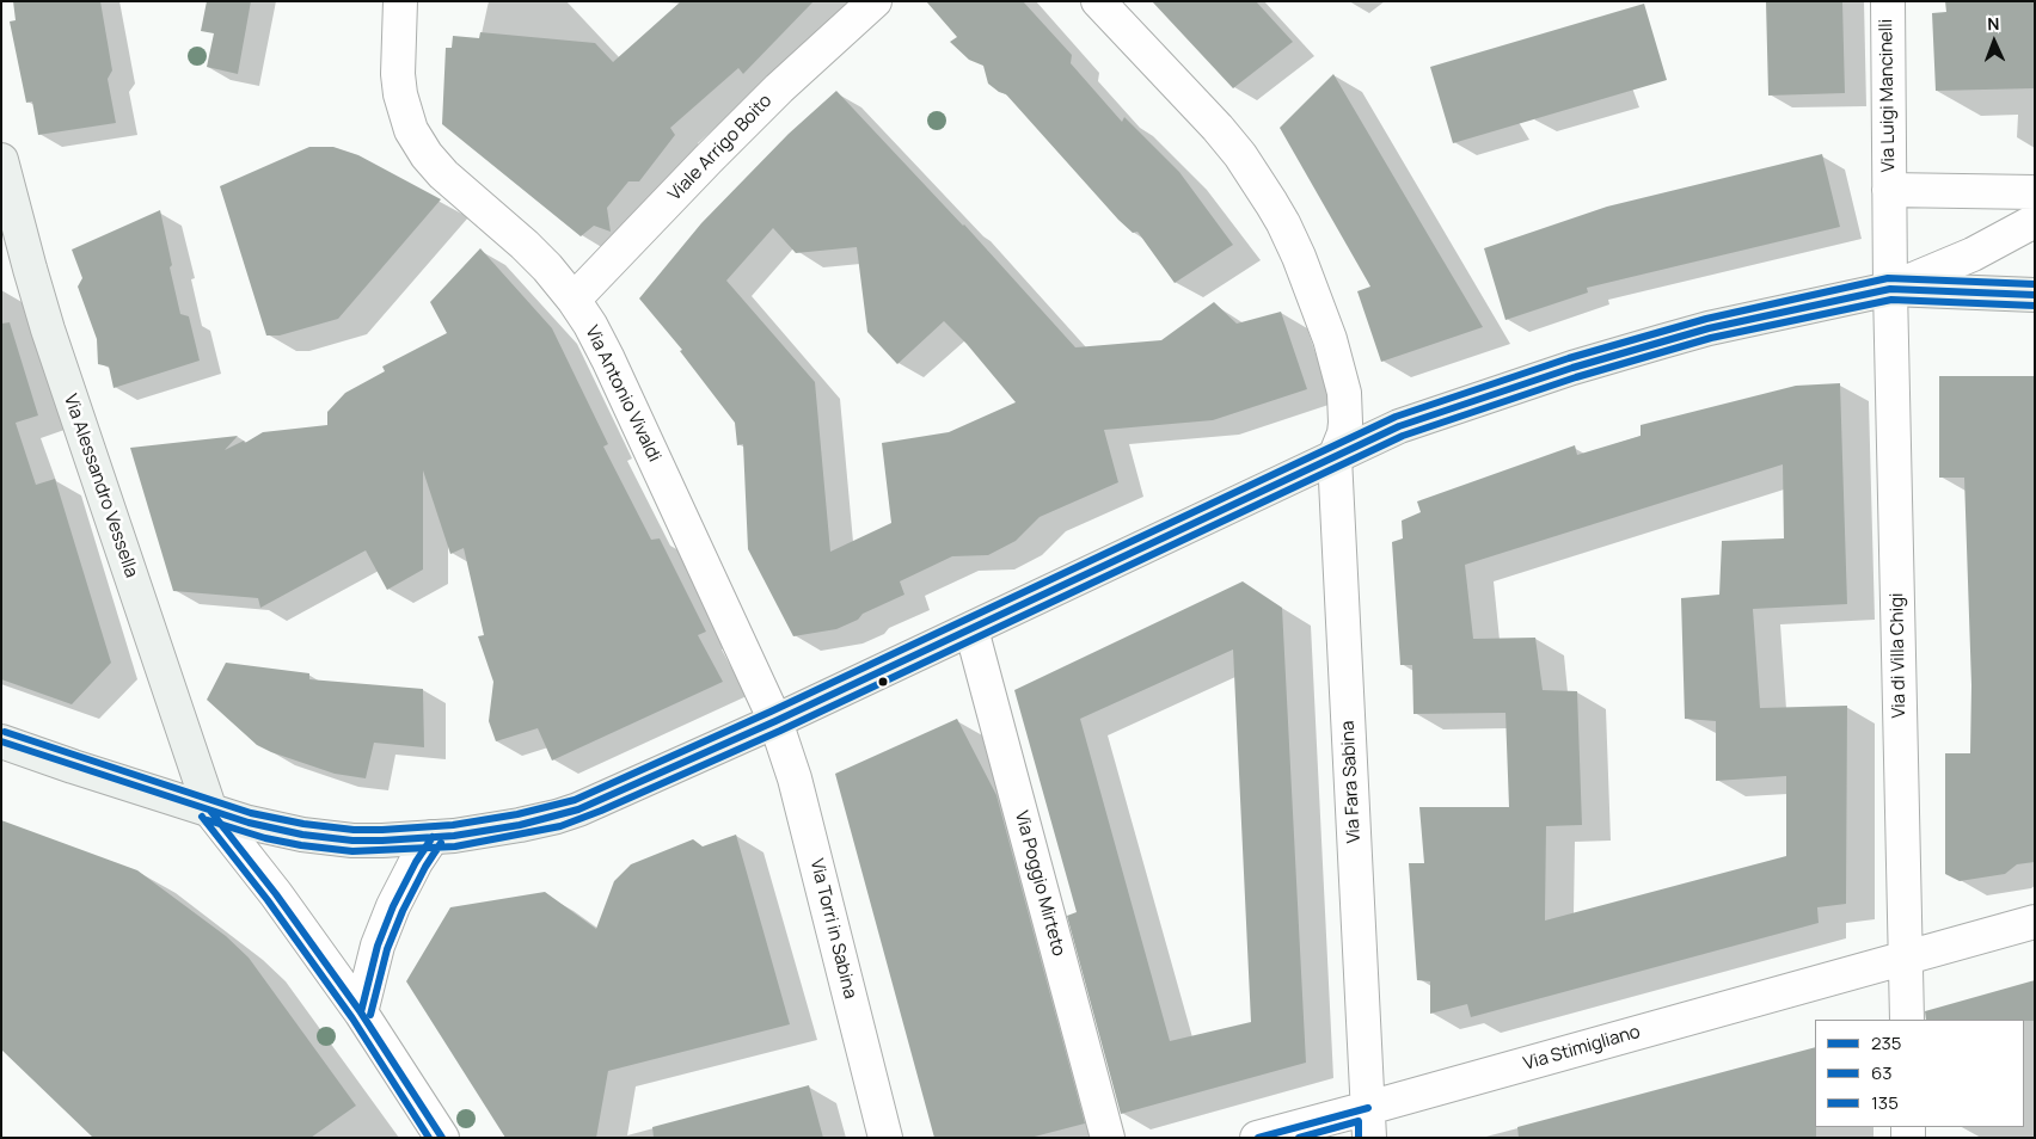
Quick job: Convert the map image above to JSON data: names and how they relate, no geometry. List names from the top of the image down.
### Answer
{
  "streets": {
    "main road": ["Via Alessandro Vessella"],
    "street": [
      "Via Luigi Mancinelli",
      "Viale Arrigo Boito",
      "Via Antonio Vivaldi",
      "Via di Villa Chigi",
      "Via Fara Sabina",
      "Via Poggio Mirteto",
      "Via Torri in Sabina",
      "Via Stimigliano"
    ]
  },
  "crossings": [
    ["Via Luigi Mancinelli", "Via di Villa Chigi"],
    ["Viale Arrigo Boito", "Via Antonio Vivaldi"],
    ["Via Antonio Vivaldi", "Via Torri in Sabina"],
    ["Via di Villa Chigi", "Via Stimigliano"],
    ["Via Fara Sabina", "Via Stimigliano"]
  ],
  "lines": ["transit line 135", "transit line 235", "transit line 63"],
  "legend": ["235", "63", "135"],
  "north": "top"
}
